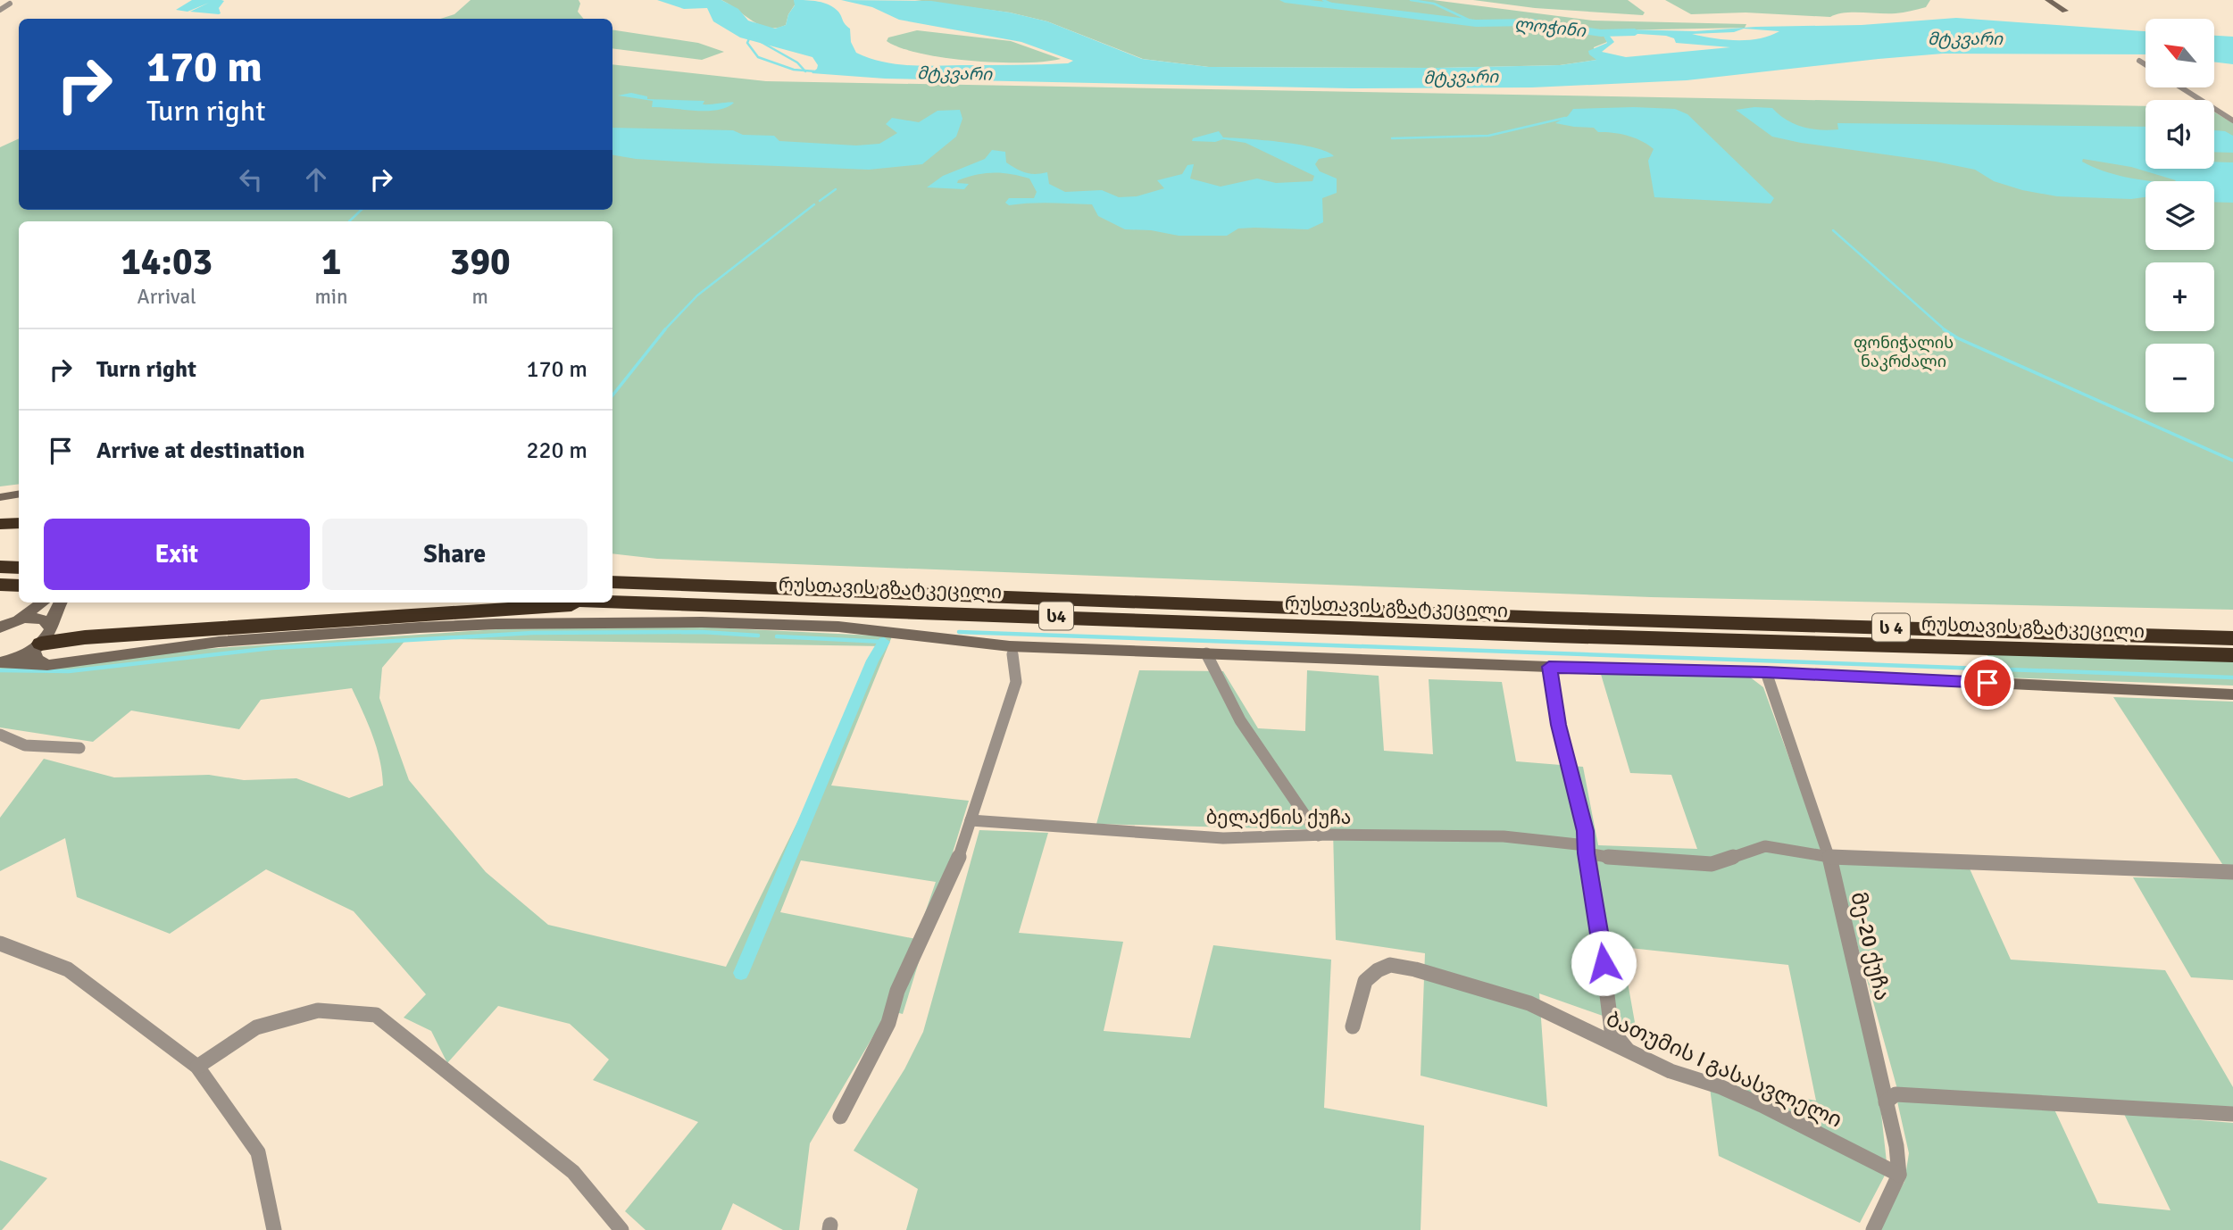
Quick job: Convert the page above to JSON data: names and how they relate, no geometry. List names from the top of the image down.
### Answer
{
  "streets": {
    "highway": ["რუსთავის გზატკეცილი", "ს4", "ს 4"],
    "street": ["ბელაქნის ქუჩა", "მე-20 ქუჩა", "ბათუმის I გასასვლელი"]
  },
  "crossings": [
    ["ბელაქნის ქუჩა", "მე-20 ქუჩა"],
    ["მე-20 ქუჩა", "ბათუმის I გასასვლელი"]
  ],
  "water": ["ლოჭინი", "მტკვარი"],
  "parks": ["ფონიჭალის ნაკრძალი"],
  "north": "top left",
  "page": {
    "map_buttons": ["+", "−"],
    "turn": ["170 m", "Turn right"],
    "eta": [
      "14:03",
      "Arrival",
      "1",
      "min",
      "390",
      "m"
    ],
    "list": [
      {
        "name": "Turn right",
        "value": "170 m"
      },
      {
        "name": "Arrive at destination",
        "value": "220 m"
      }
    ],
    "buttons": ["Exit", "Share"]
  }
}
